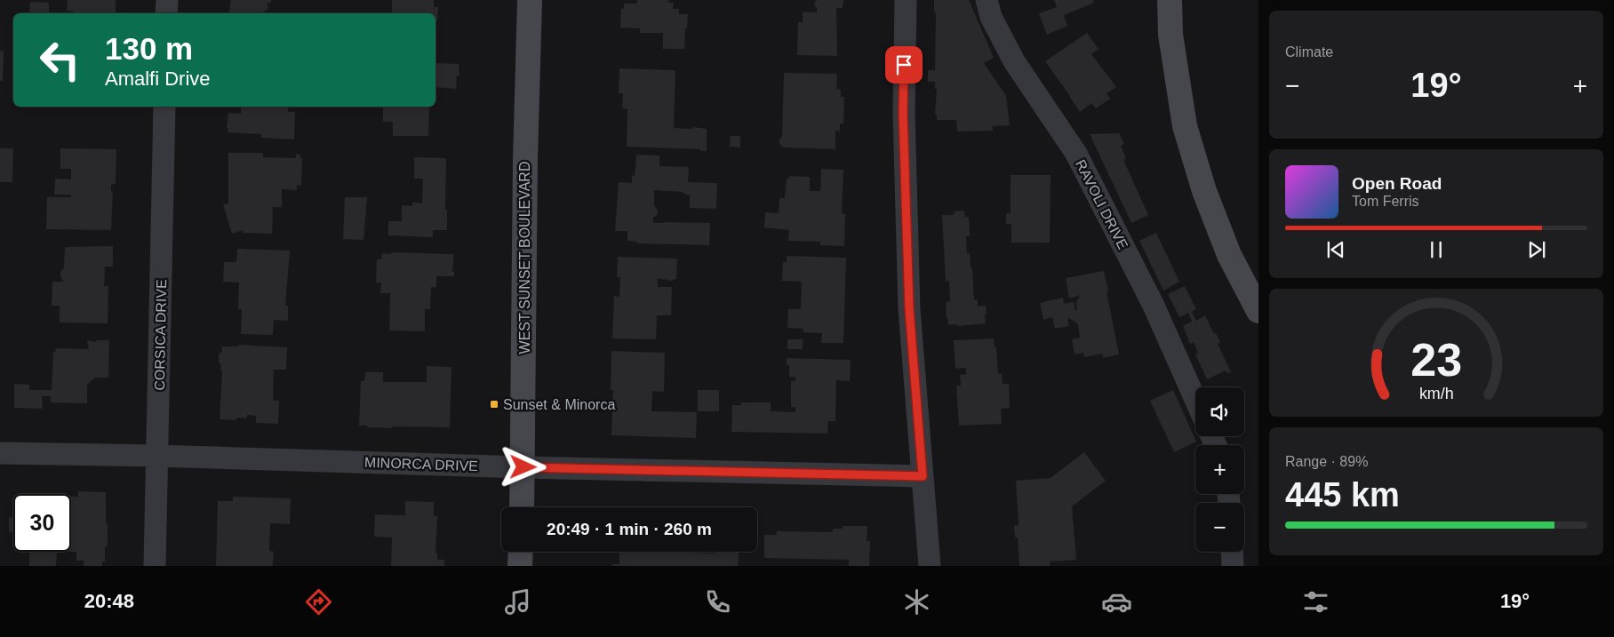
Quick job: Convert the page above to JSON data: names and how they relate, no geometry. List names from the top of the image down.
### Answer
{
  "streets": {
    "main road": ["WEST SUNSET BOULEVARD"],
    "street": ["RAVOLI DRIVE", "CORSICA DRIVE", "MINORCA DRIVE"]
  },
  "crossings": [
    ["WEST SUNSET BOULEVARD", "MINORCA DRIVE"],
    ["CORSICA DRIVE", "MINORCA DRIVE"]
  ],
  "places": {
    "transit": ["Sunset & Minorca"]
  },
  "page": {
    "tile": [
      "Climate",
      ["Range · 89%", "445 km"]
    ],
    "turn": ["130 m", "Amalfi Drive"],
    "heat": ["−", "19°", "+"],
    "song": ["Open Road", "Tom Ferris"],
    "map_buttons": ["+", "−"],
    "limit": "30",
    "trip": "20:49 · 1 min · 260 m",
    "tabs": ["20:48", "19°"],
    "gauge": ["23", "km/h"]
  }
}
